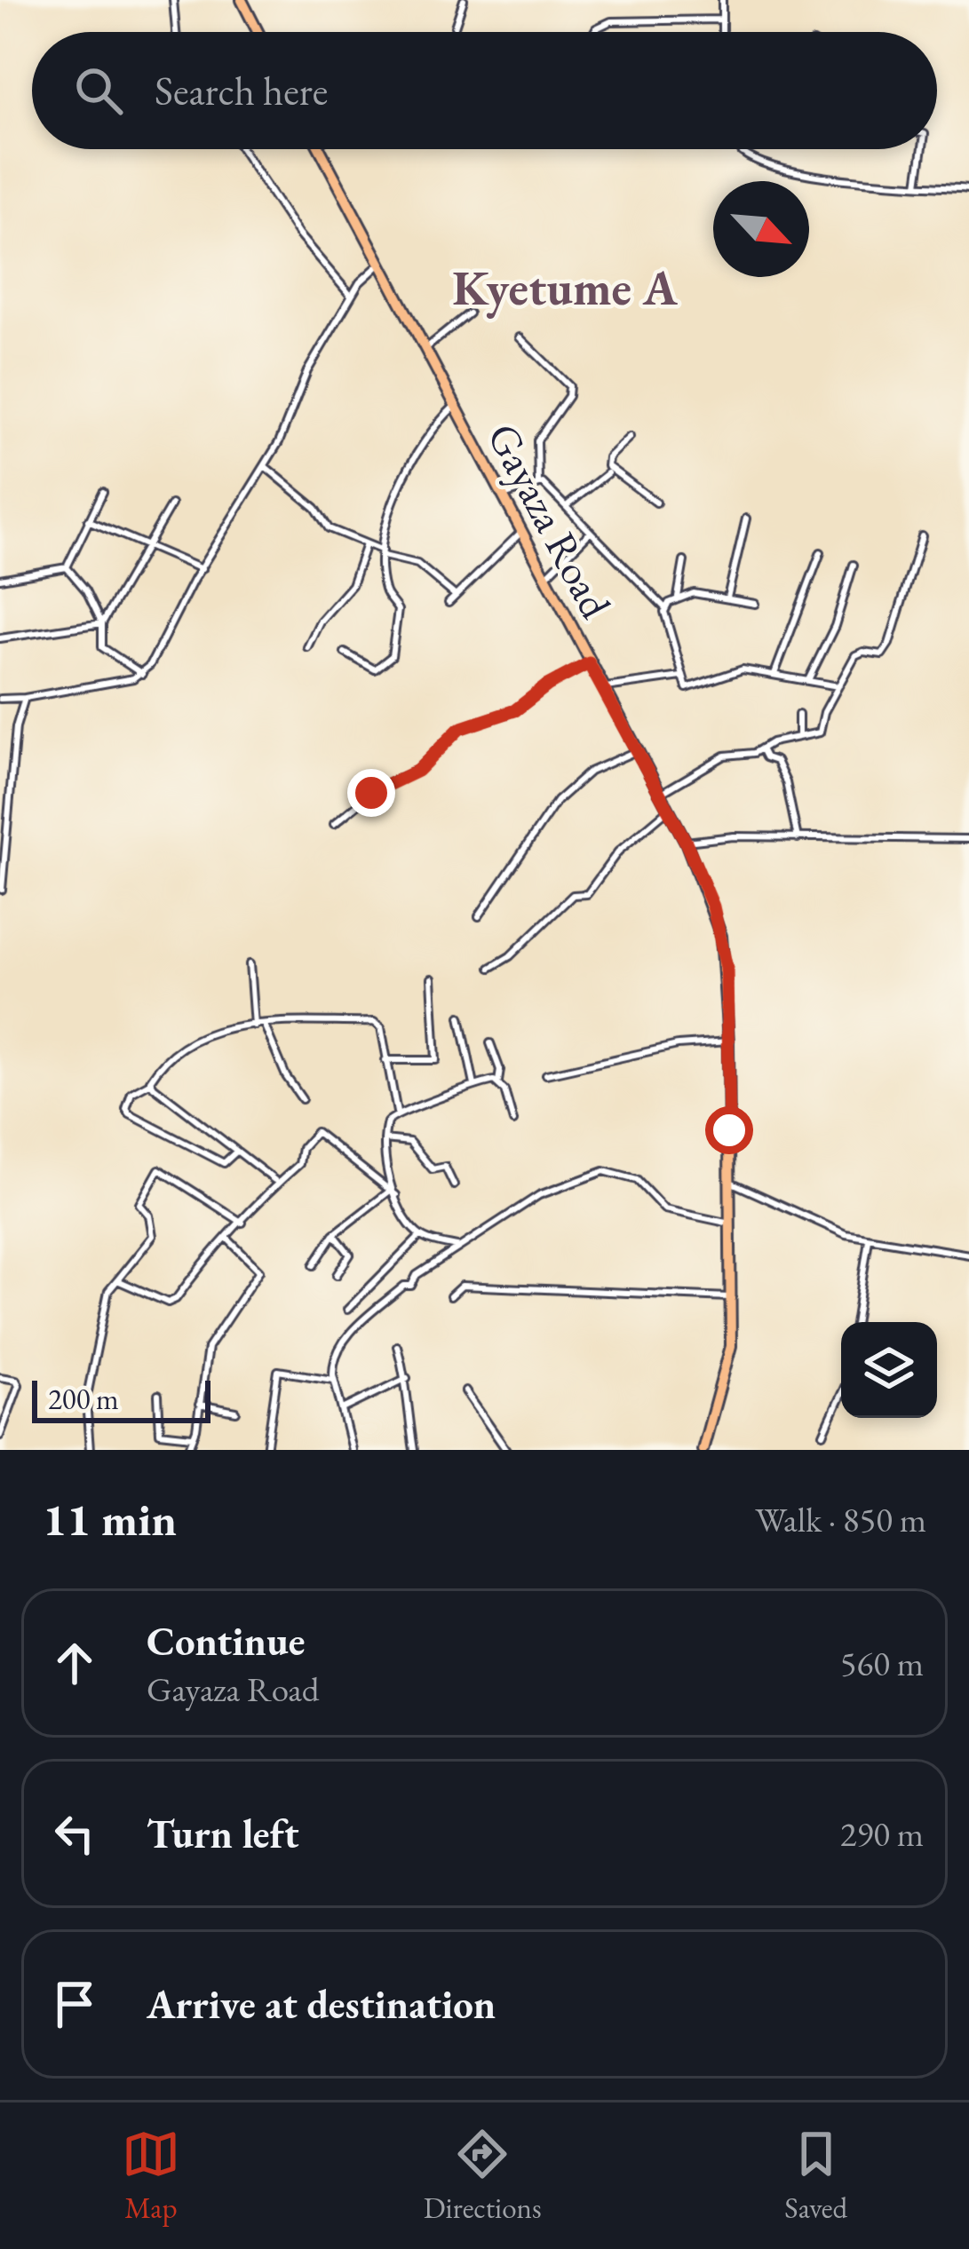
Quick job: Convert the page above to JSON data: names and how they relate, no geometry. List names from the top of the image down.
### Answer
{
  "streets": {
    "main road": ["Gayaza Road"]
  },
  "districts": ["Kyetume A"],
  "scale_bar": "200 m",
  "north": "bottom right",
  "page": {
    "search": "Search here",
    "scale": "200 m",
    "heading": ["11 min", "Walk · 850 m"],
    "list": [
      ["Continue", "Gayaza Road", "560 m"],
      ["Turn left", "290 m"],
      "Arrive at destination"
    ],
    "nav": ["Map", "Directions", "Saved"]
  }
}
